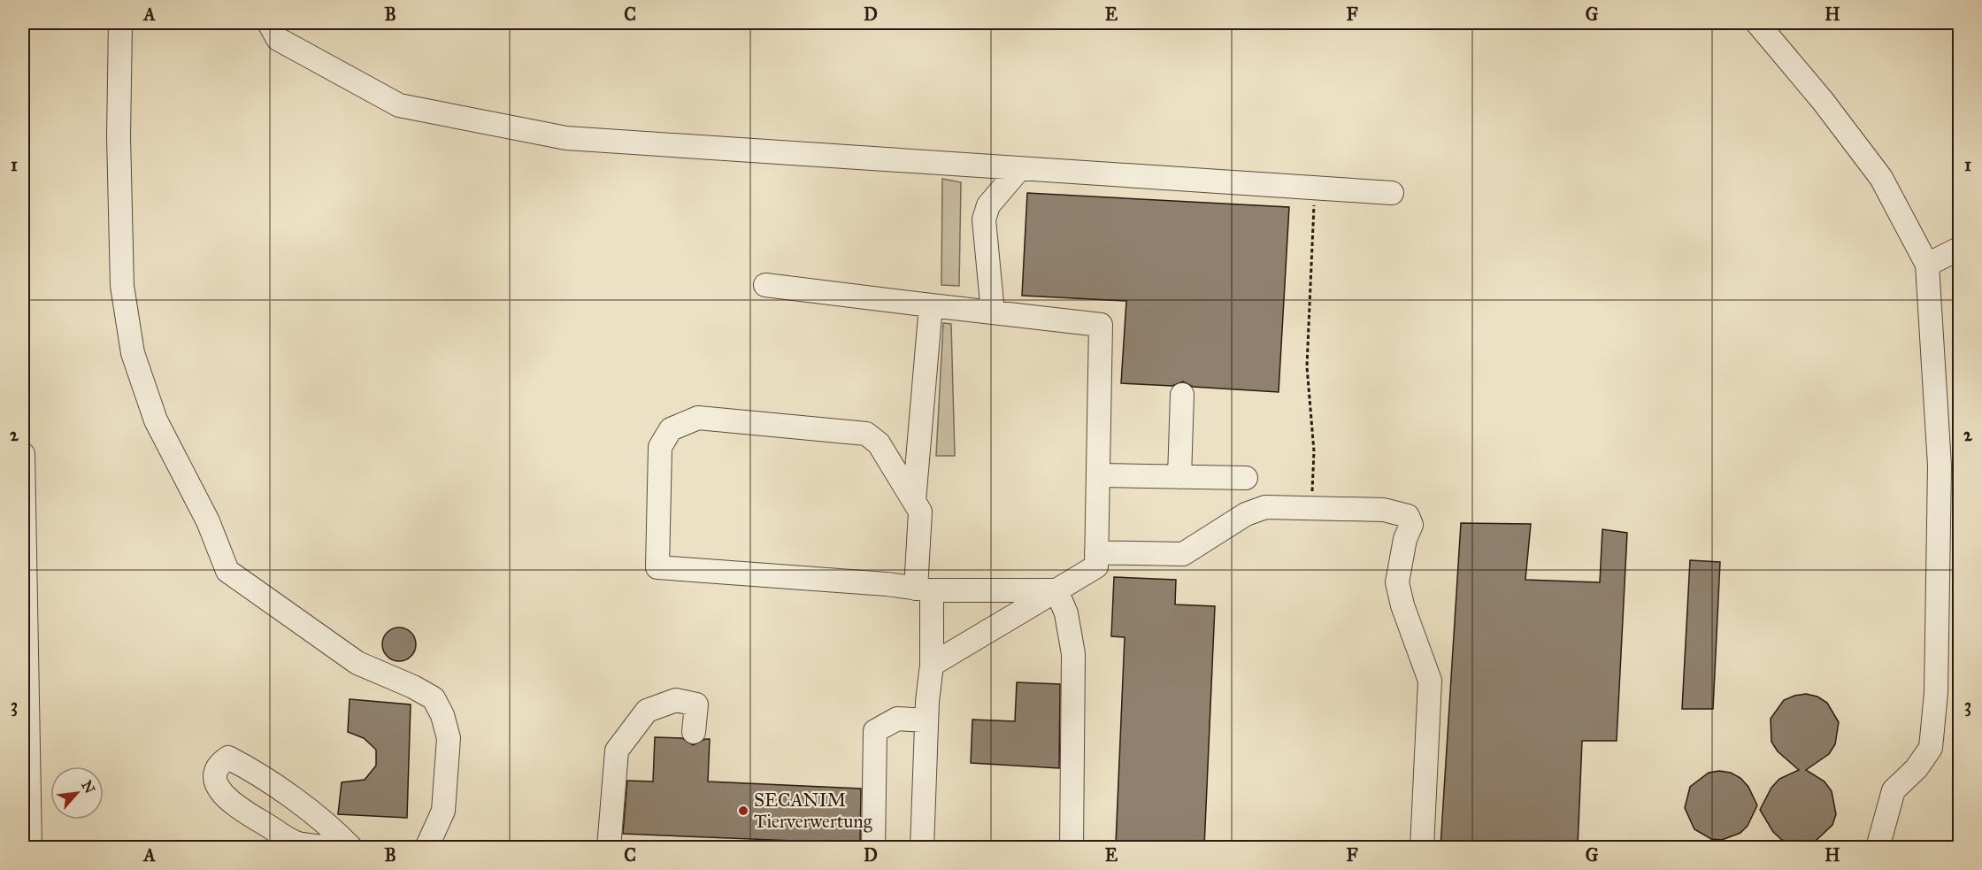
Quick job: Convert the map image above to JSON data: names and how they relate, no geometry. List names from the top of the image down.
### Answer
{
  "places": ["SECANIM Tierverwertung"],
  "north": "top right",
  "grid": {
    "columns": [
      "A",
      "B",
      "C",
      "D",
      "E",
      "F",
      "G",
      "H"
    ],
    "rows": ["1", "2", "3"]
  }
}
